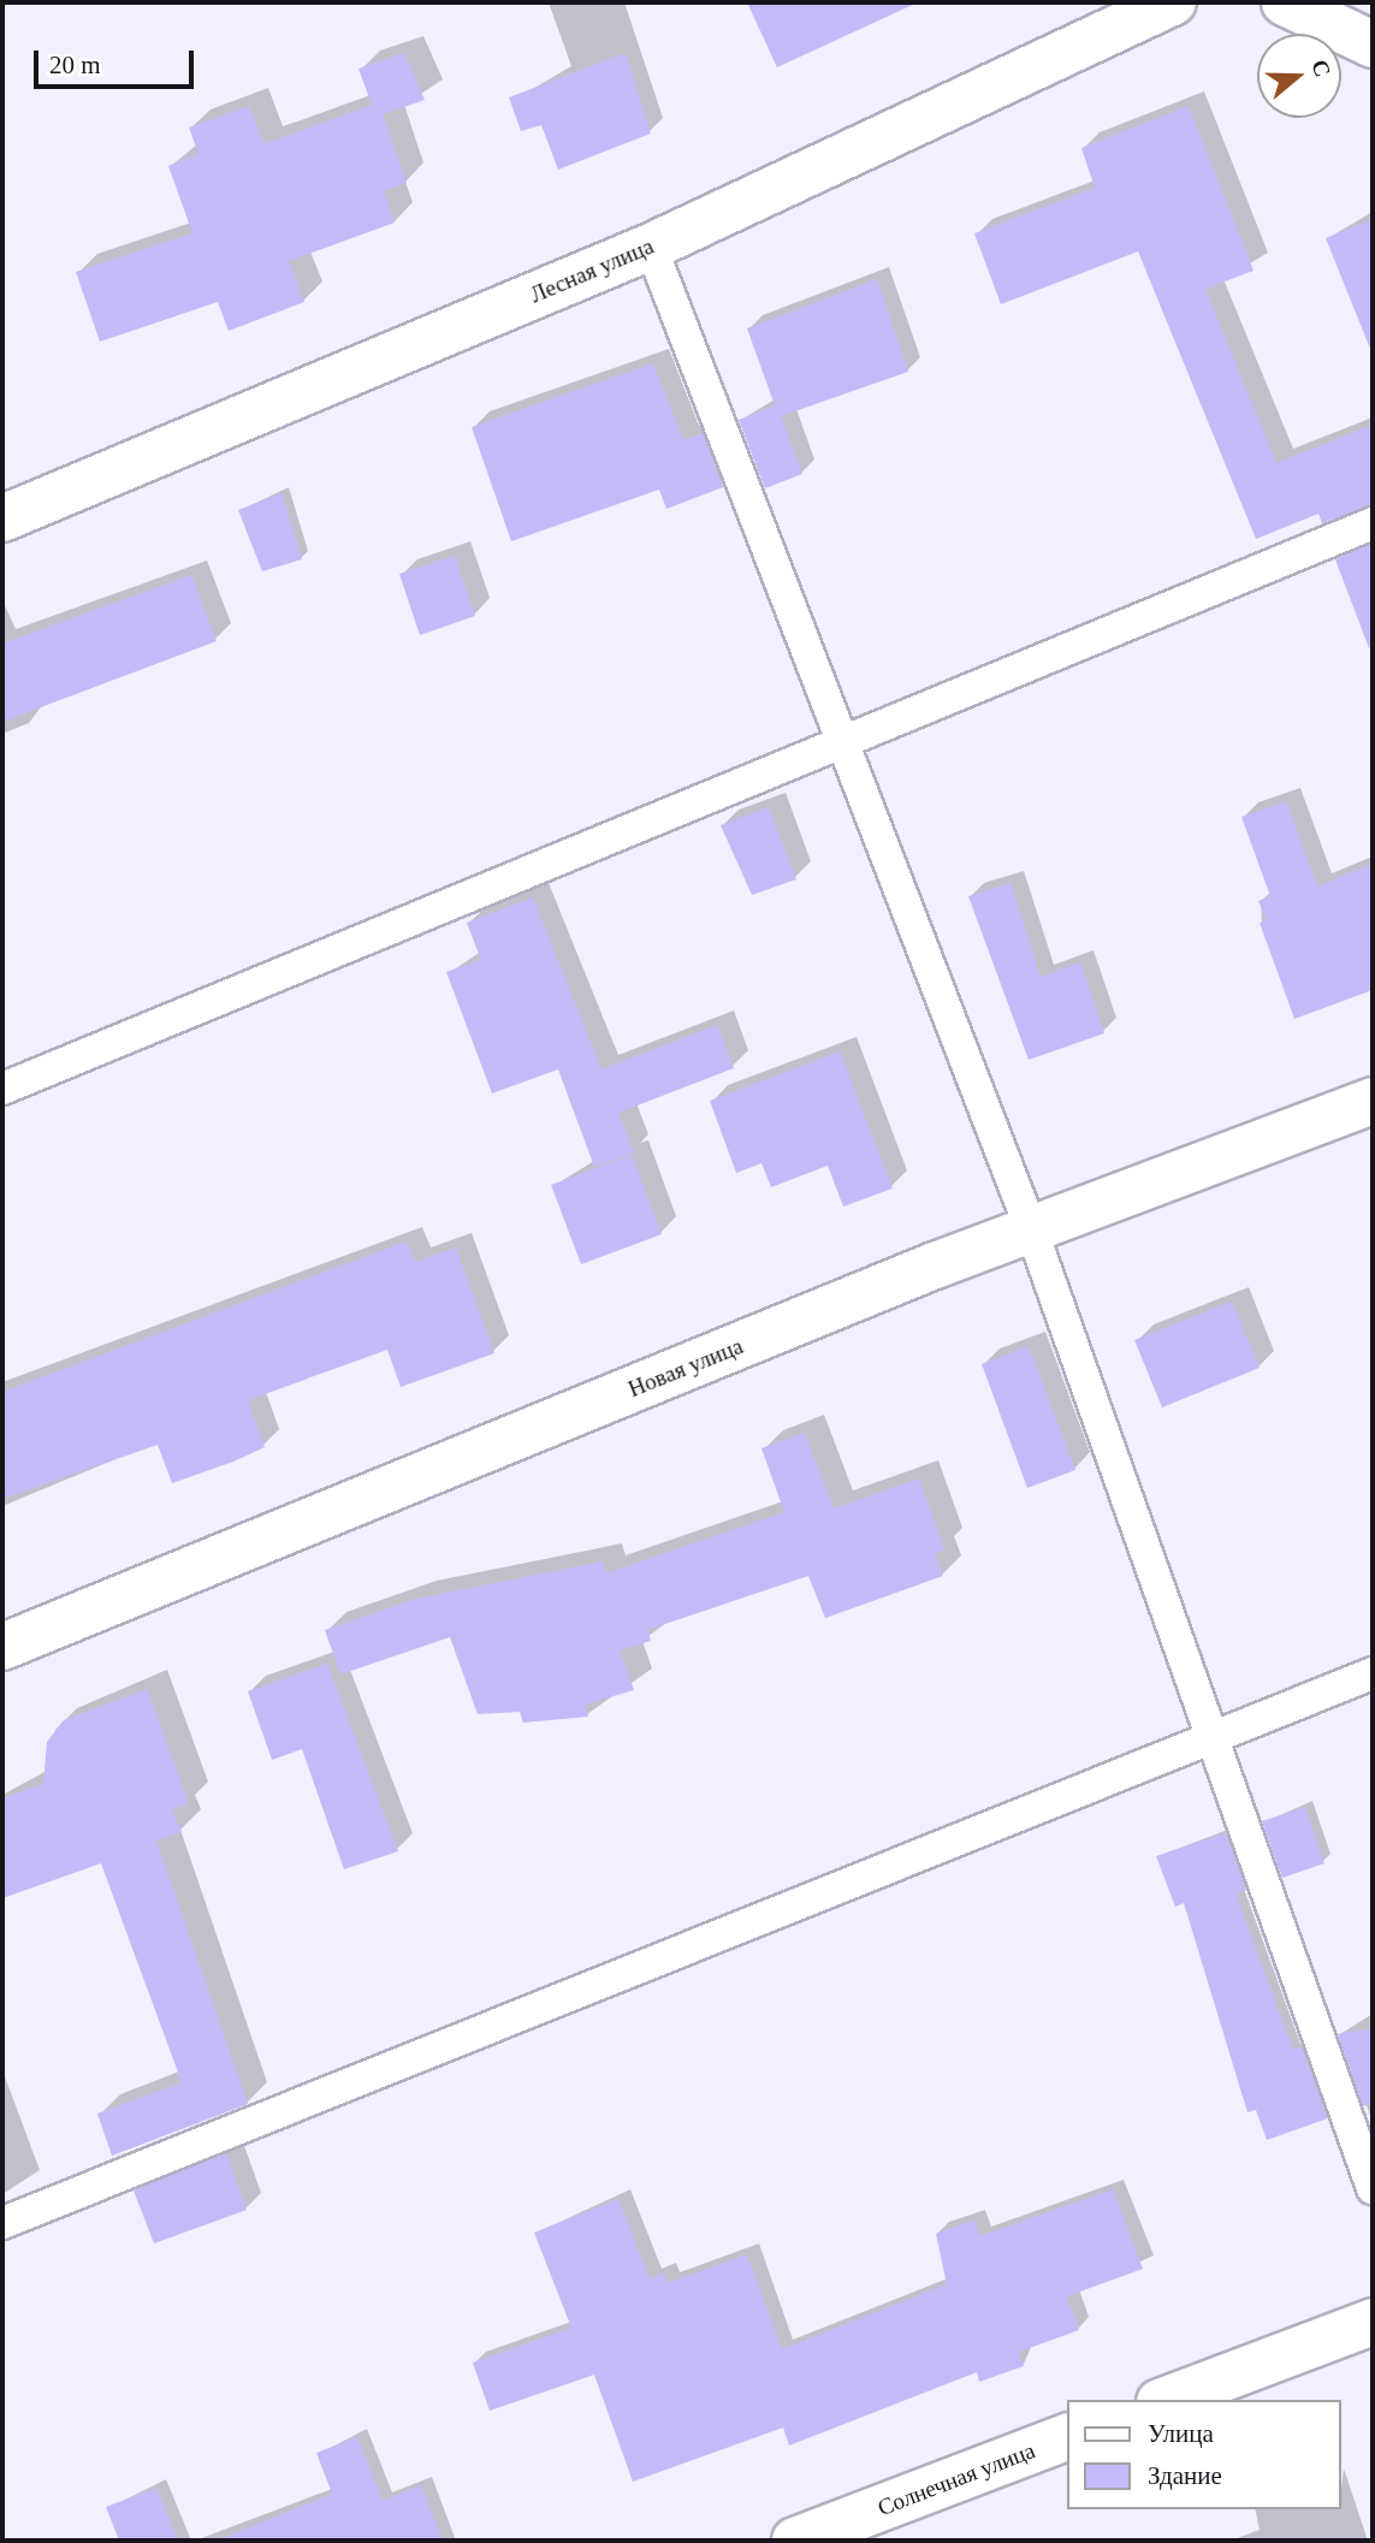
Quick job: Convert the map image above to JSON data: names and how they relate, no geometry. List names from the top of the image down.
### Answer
{
  "streets": {
    "street": ["Лесная улица", "Новая улица", "Солнечная улица"]
  },
  "legend": ["Улица", "Здание"],
  "scale_bar": "20 m",
  "north": "right"
}
